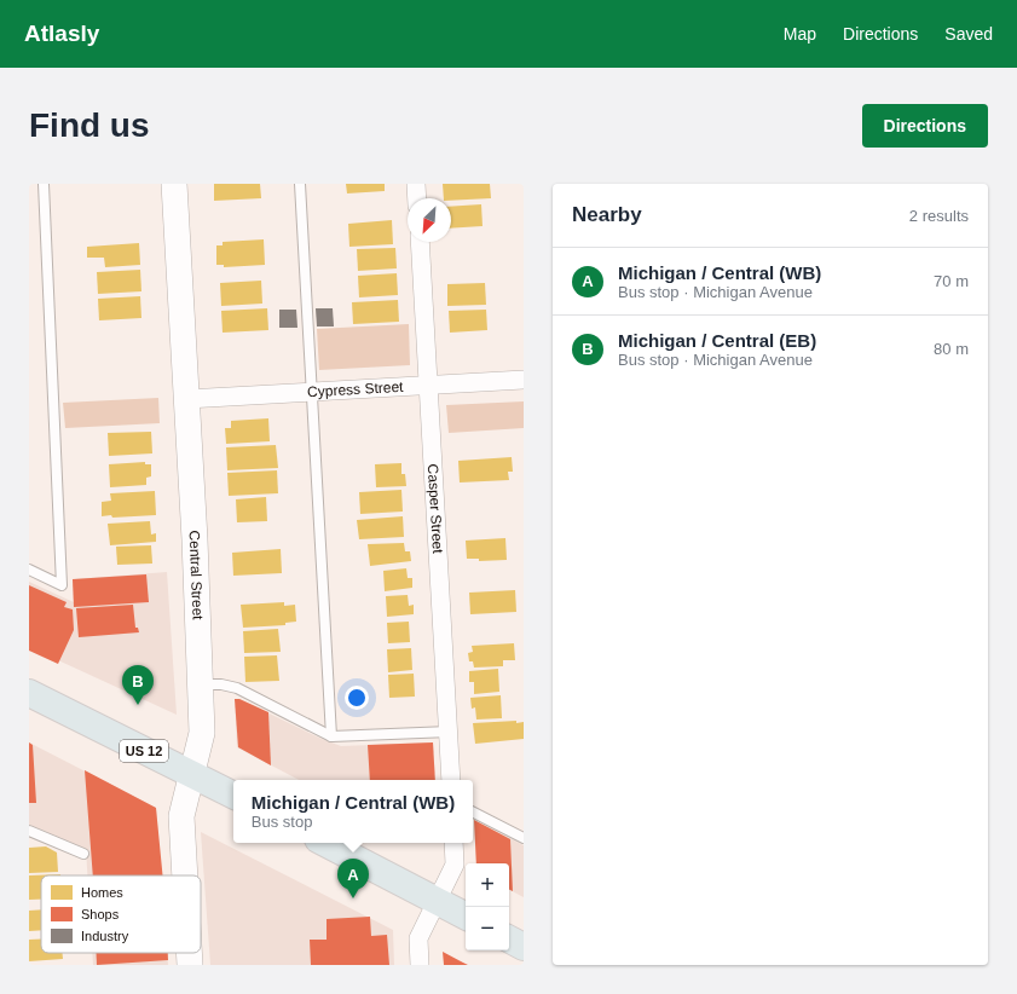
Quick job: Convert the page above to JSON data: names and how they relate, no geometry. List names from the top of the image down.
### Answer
{
  "streets": {
    "main road": ["US 12"],
    "street": ["Cypress Street", "Casper Street", "Central Street"]
  },
  "crossings": [
    ["Cypress Street", "Casper Street"],
    ["Cypress Street", "Central Street"],
    ["Central Street", "US 12"]
  ],
  "legend": ["Homes", "Shops", "Industry"],
  "north": "bottom left",
  "page": {
    "header": "Atlasly",
    "nav": ["Map", "Directions", "Saved"],
    "buttons": "Directions",
    "title": "Find us",
    "heading": ["Nearby", "2 results"],
    "list": [
      {
        "mark": "A",
        "name": "Michigan / Central (WB)",
        "note": "Bus stop · Michigan Avenue",
        "value": "70 m"
      },
      {
        "mark": "B",
        "name": "Michigan / Central (EB)",
        "note": "Bus stop · Michigan Avenue",
        "value": "80 m"
      }
    ],
    "pins": ["B", "A"],
    "popup": ["Michigan / Central (WB)", "Bus stop"],
    "map_buttons": ["+", "−"]
  }
}
